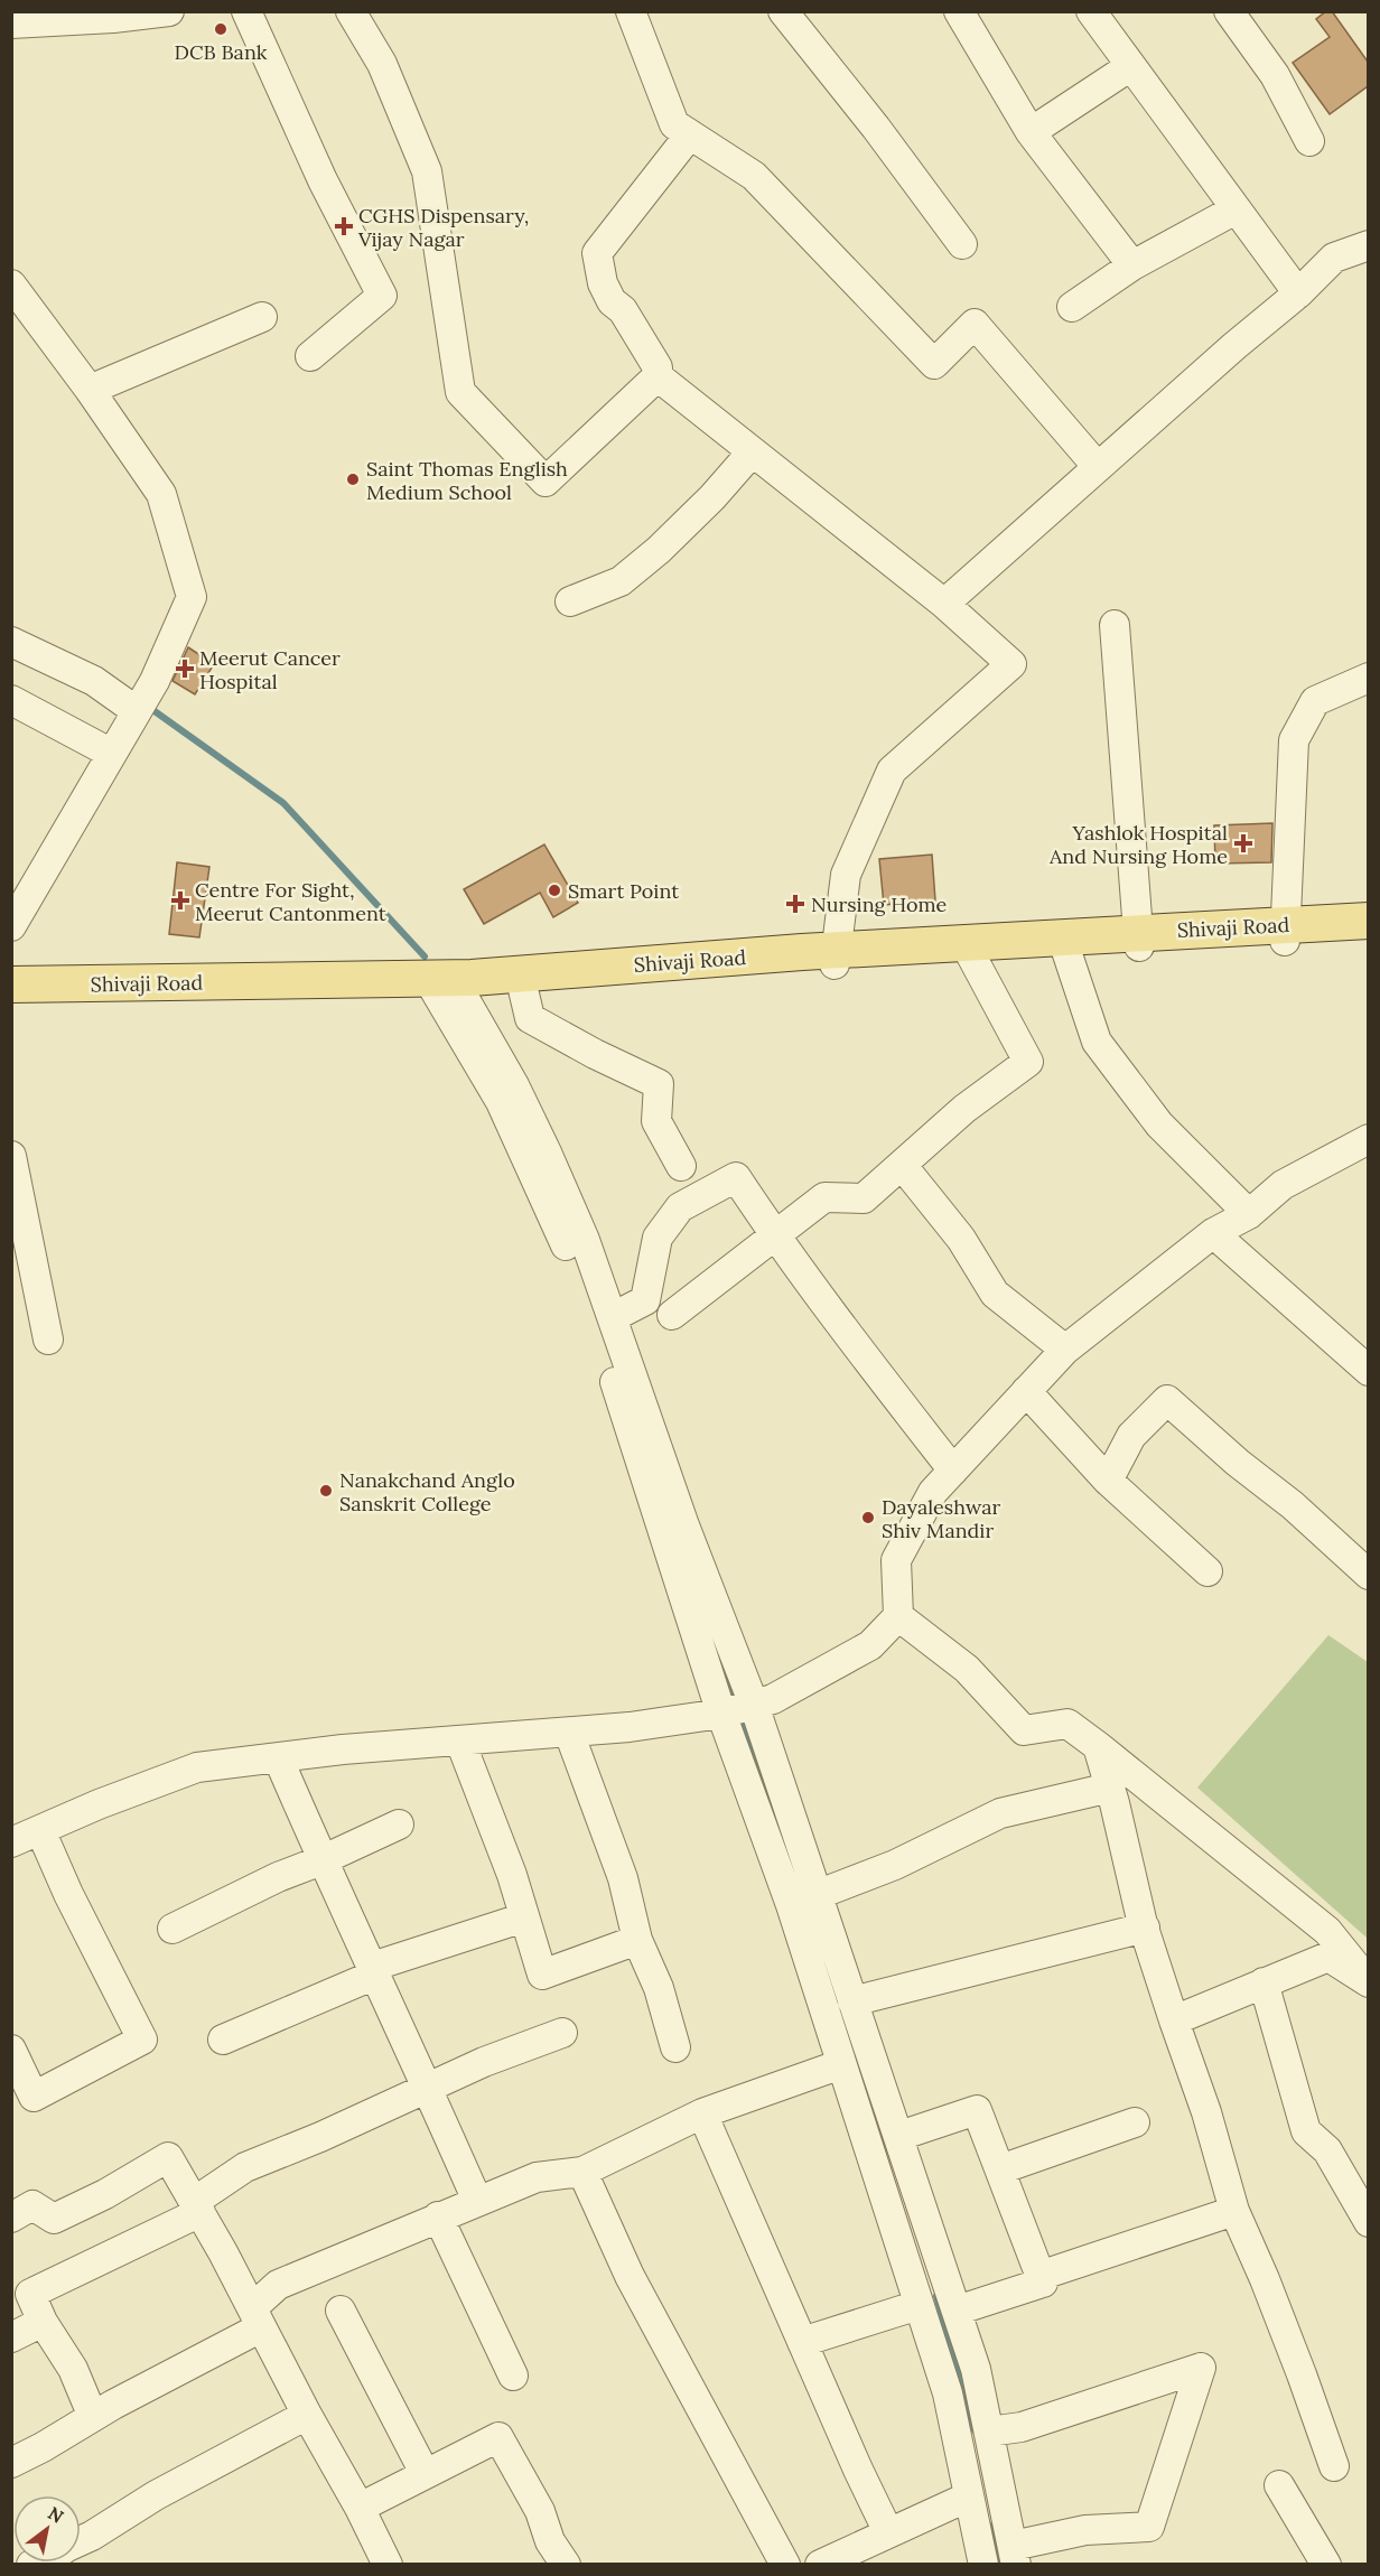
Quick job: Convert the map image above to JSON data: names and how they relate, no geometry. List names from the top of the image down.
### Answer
{
  "streets": {
    "main road": ["Shivaji Road"]
  },
  "places": {
    "other": [
      "DCB Bank",
      "Saint Thomas English Medium School",
      "Smart Point",
      "Nanakchand Anglo Sanskrit College",
      "Dayaleshwar Shiv Mandir"
    ],
    "health": [
      "CGHS Dispensary, Vijay Nagar",
      "Meerut Cancer Hospital",
      "Yashlok Hospital And Nursing Home",
      "Centre For Sight, Meerut Cantonment",
      "Nursing Home"
    ]
  },
  "north": "top right"
}
